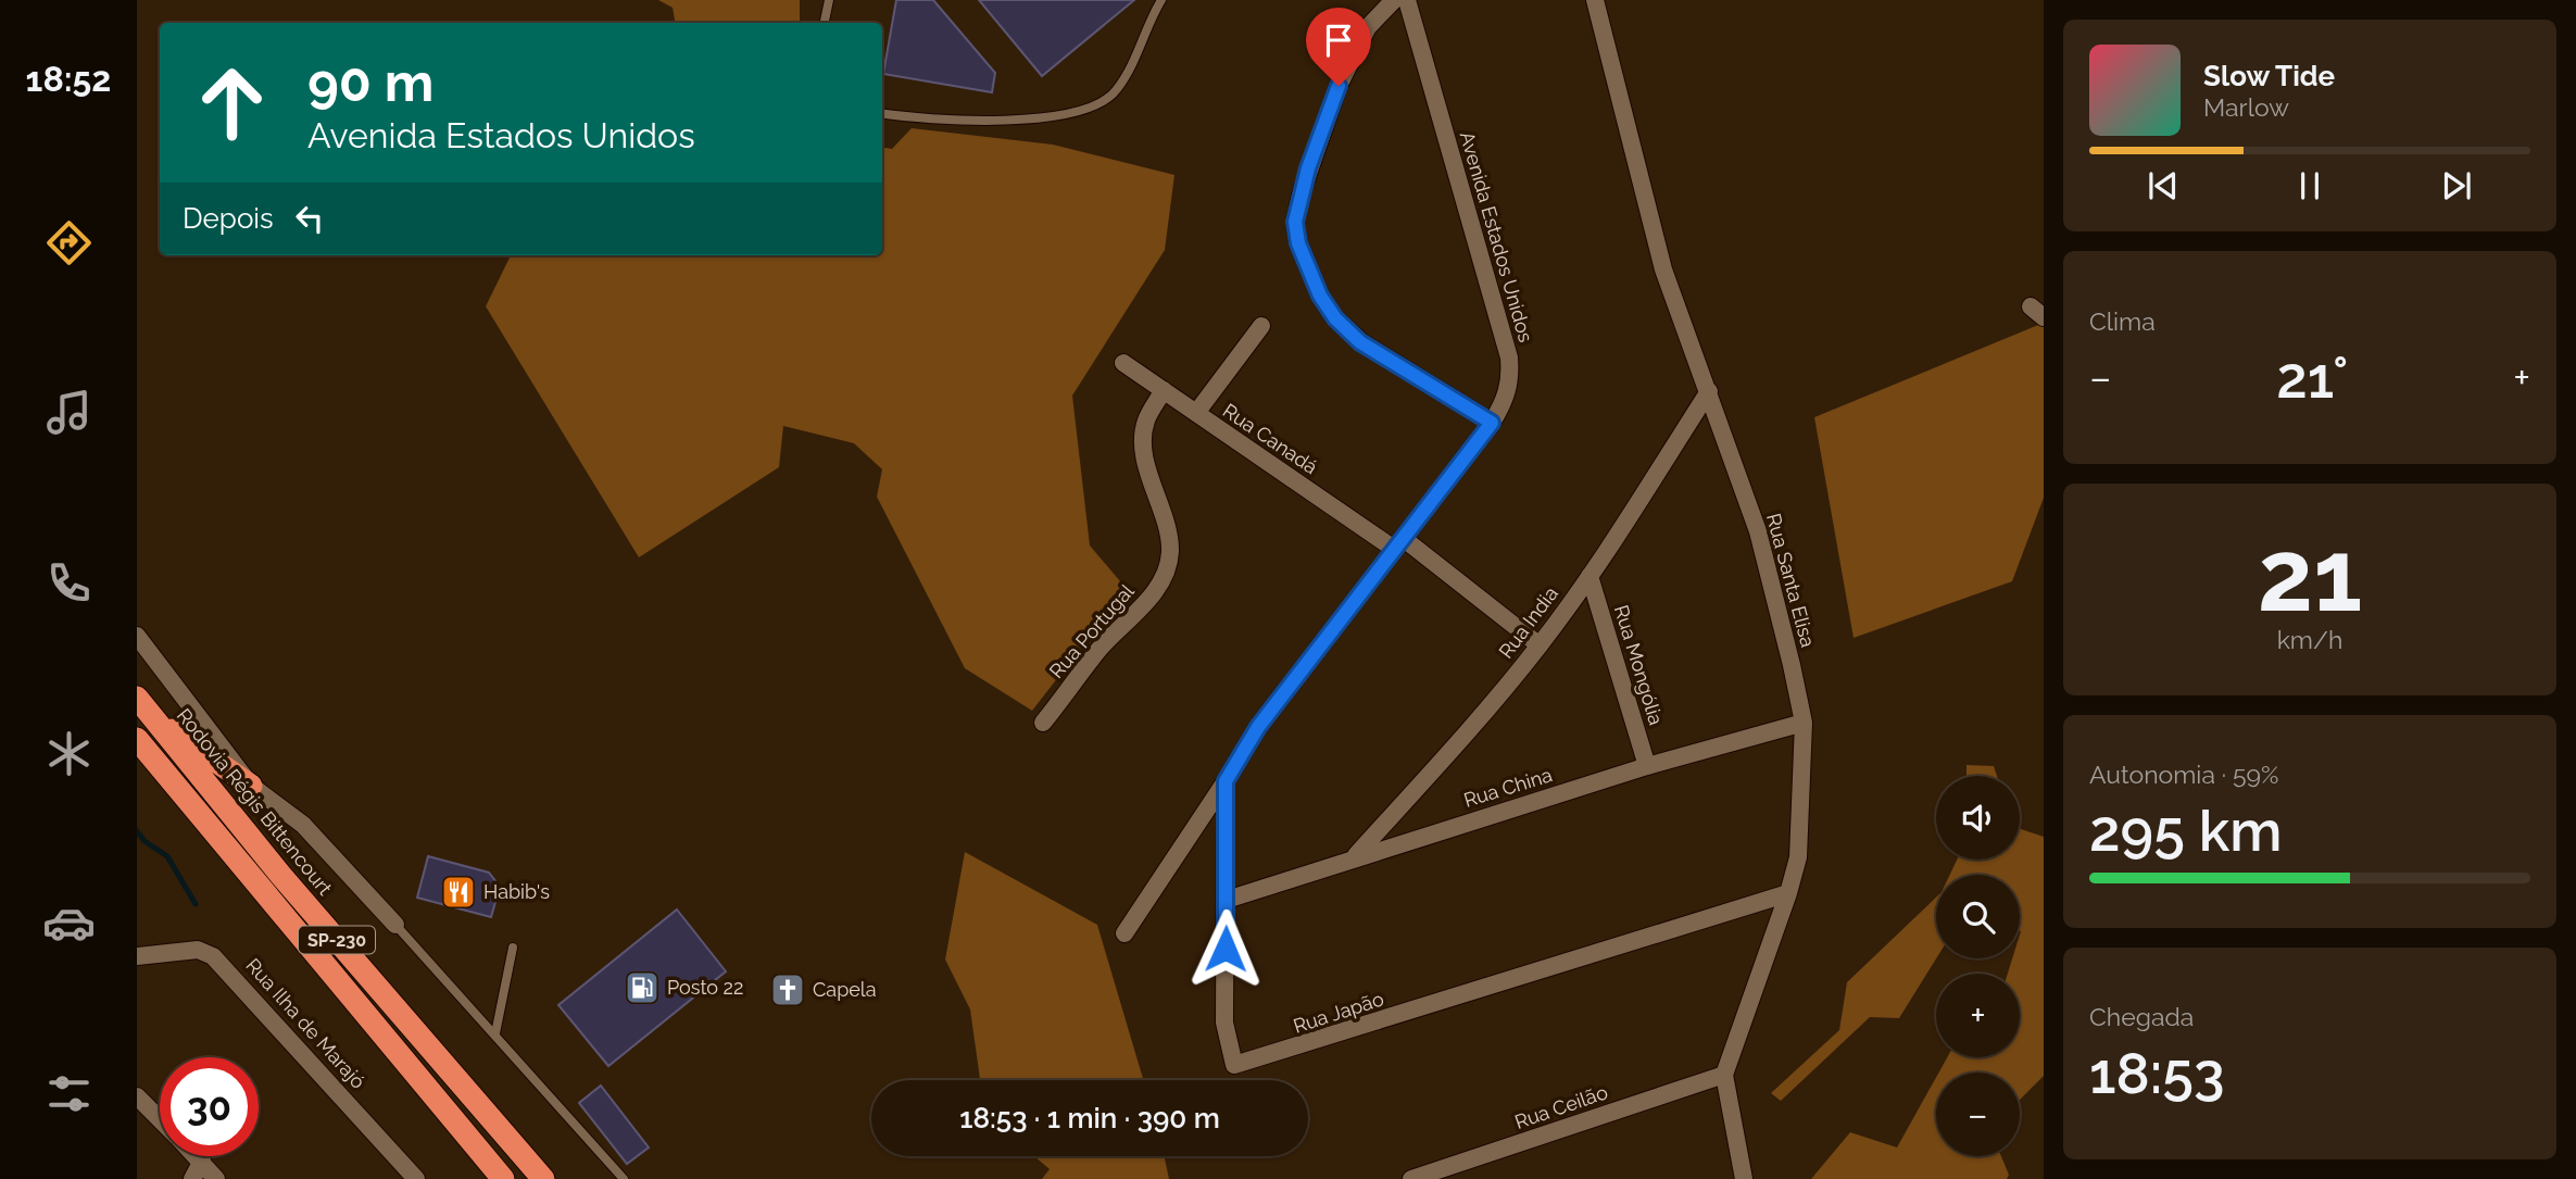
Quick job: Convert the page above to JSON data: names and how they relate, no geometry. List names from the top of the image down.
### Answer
{
  "streets": {
    "highway": ["Rodovia Régis Bittencourt", "SP-230"],
    "street": [
      "Avenida Estados Unidos",
      "Rua Canadá",
      "Rua Santa Elisa",
      "Rua India",
      "Rua Portugal",
      "Rua Mongólia",
      "Rua China",
      "Rua Japão",
      "Rua Ilha de Marajó",
      "Rua Ceilão"
    ]
  },
  "crossings": [
    ["Avenida Estados Unidos", "Rua Canadá"],
    ["Avenida Estados Unidos", "Rua Japão"],
    ["Rua Canadá", "Rua India"],
    ["Rua Canadá", "Rua Portugal"],
    ["Rua Santa Elisa", "Rua India"],
    ["Rua Santa Elisa", "Rua China"],
    ["Rua Santa Elisa", "Rua Japão"],
    ["Rua Santa Elisa", "Rua Ceilão"],
    ["Rua India", "Rua Mongólia"],
    ["Rua India", "Rua China"],
    ["Rua Mongólia", "Rua China"],
    ["Rua China", "Rua Japão"]
  ],
  "places": {
    "restaurant": ["Habib's"],
    "fuel station": ["Posto 22"],
    "church": ["Capela"]
  },
  "page": {
    "tabs": "18:52",
    "turn": ["90 m", "Avenida Estados Unidos"],
    "song": ["Slow Tide", "Marlow"],
    "then": "Depois",
    "tile": [
      "Clima",
      ["21", "km/h"],
      ["Autonomia · 59%", "295 km"],
      ["Chegada", "18:53"]
    ],
    "heat": ["−", "21°", "+"],
    "map_buttons": ["+", "−"],
    "limit": "30",
    "trip": "18:53 · 1 min · 390 m"
  }
}
